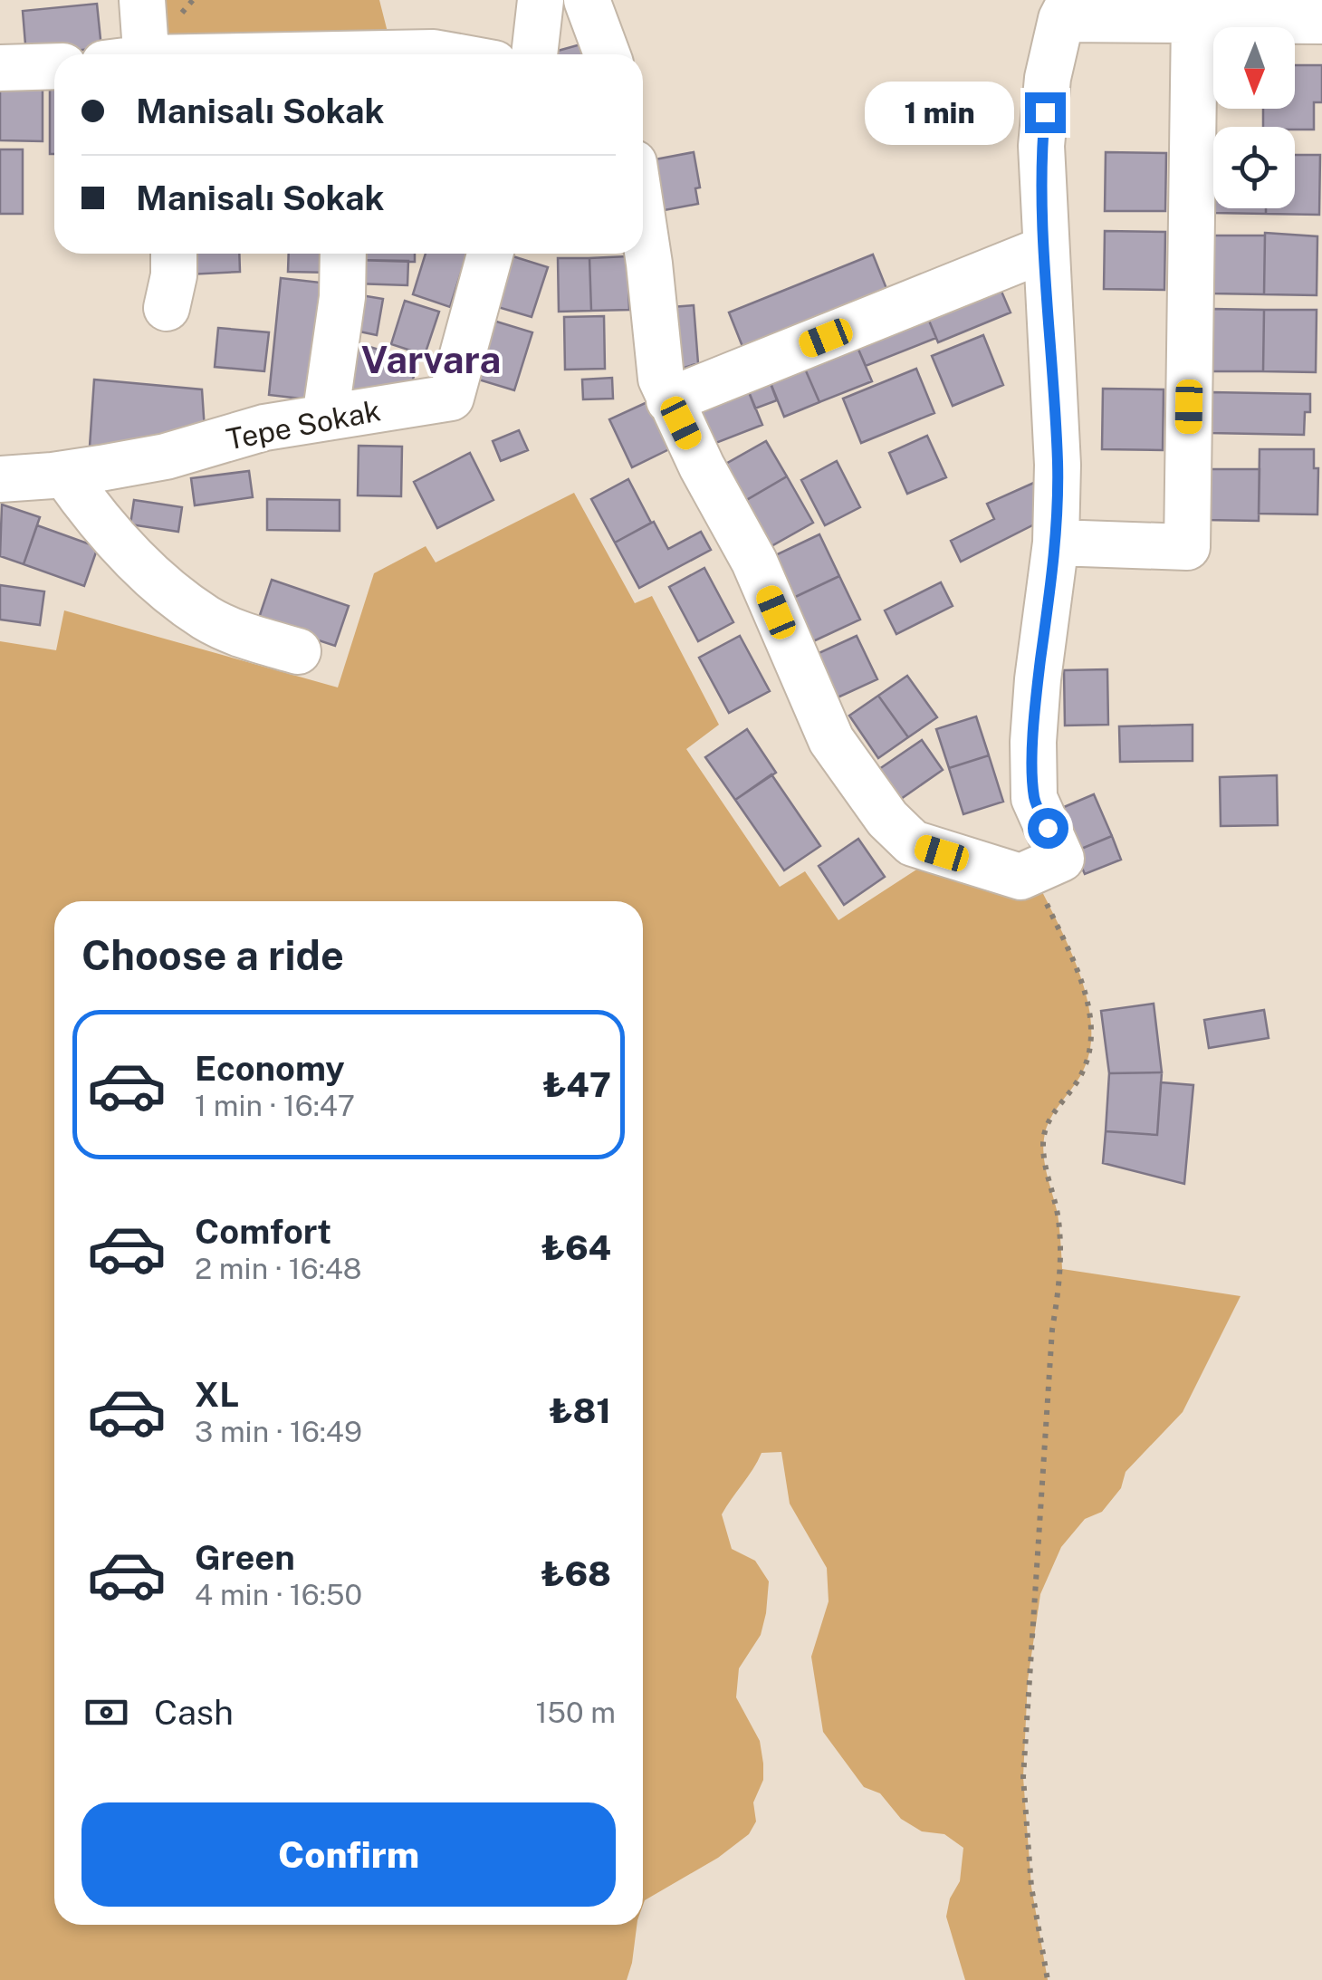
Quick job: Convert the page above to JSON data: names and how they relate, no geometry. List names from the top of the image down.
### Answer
{
  "streets": {
    "street": ["Tepe Sokak"]
  },
  "districts": ["Varvara"],
  "north": "bottom",
  "page": {
    "banner": ["Manisalı Sokak", "Manisalı Sokak"],
    "bubble": "1 min",
    "heading": "Choose a ride",
    "list": [
      {
        "name": "Economy",
        "note": "1 min · 16:47",
        "value": "₺47"
      },
      {
        "name": "Comfort",
        "note": "2 min · 16:48",
        "value": "₺64"
      },
      {
        "name": "XL",
        "note": "3 min · 16:49",
        "value": "₺81"
      },
      {
        "name": "Green",
        "note": "4 min · 16:50",
        "value": "₺68"
      }
    ],
    "pay": ["Cash", "150 m"],
    "buttons": "Confirm"
  }
}
